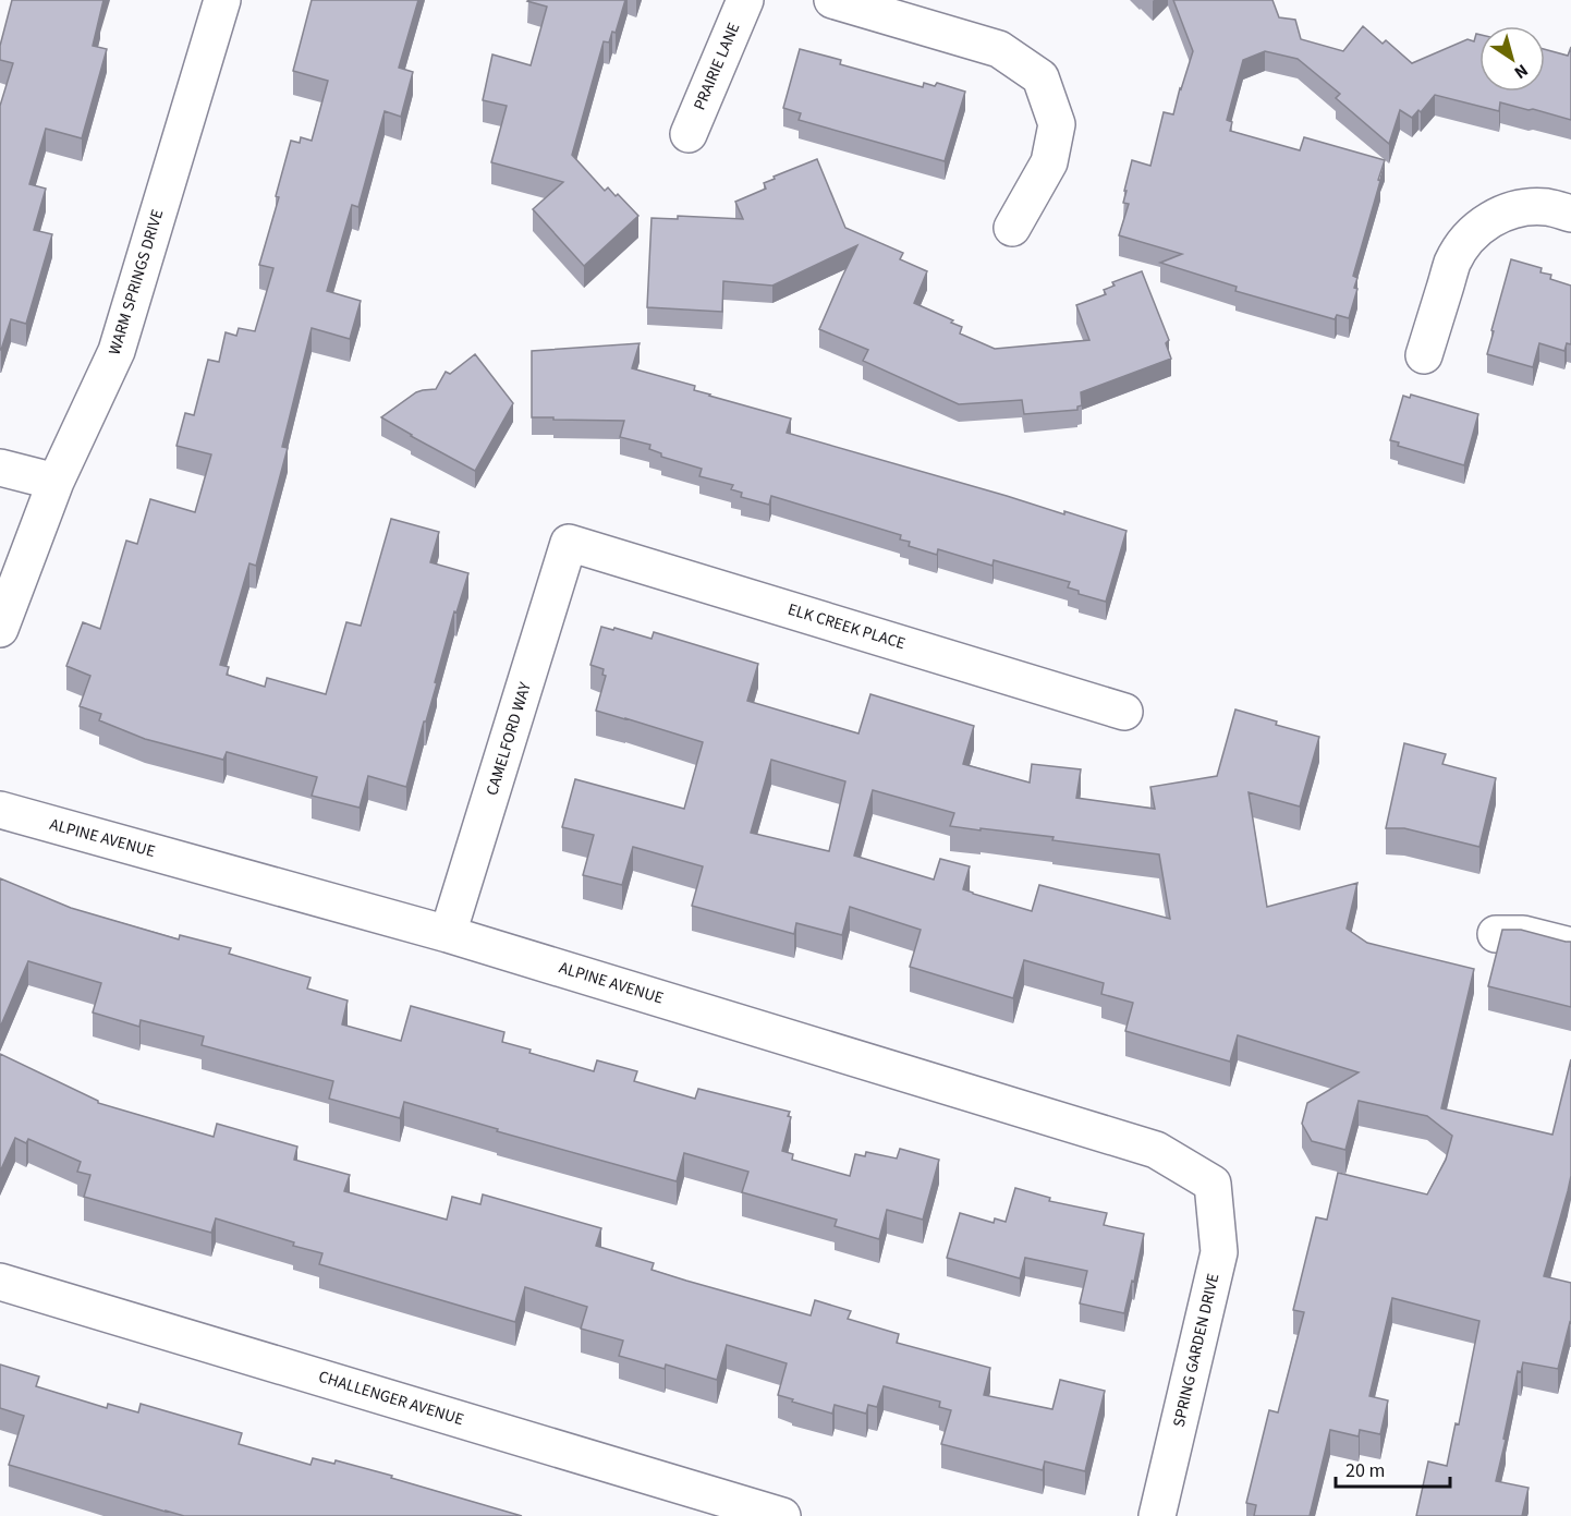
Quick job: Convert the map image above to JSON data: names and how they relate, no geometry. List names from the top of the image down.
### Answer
{
  "streets": {
    "street": [
      "PRAIRIE LANE",
      "WARM SPRINGS DRIVE",
      "ELK CREEK PLACE",
      "CAMELFORD WAY",
      "ALPINE AVENUE",
      "SPRING GARDEN DRIVE",
      "CHALLENGER AVENUE"
    ]
  },
  "crossings": [
    ["ELK CREEK PLACE", "CAMELFORD WAY"],
    ["CAMELFORD WAY", "ALPINE AVENUE"],
    ["ALPINE AVENUE", "SPRING GARDEN DRIVE"]
  ],
  "scale_bar": "20 m",
  "north": "bottom right"
}
